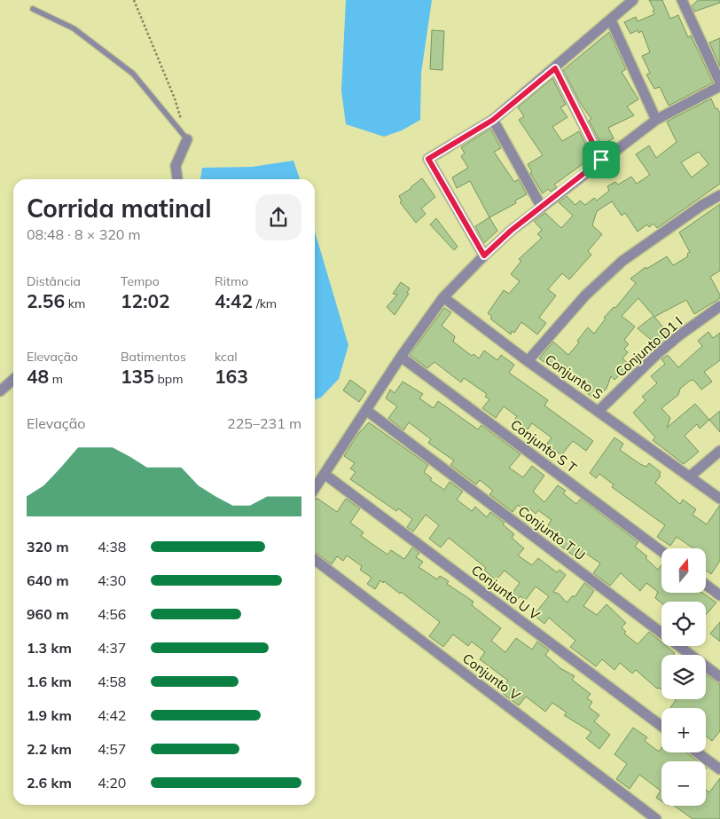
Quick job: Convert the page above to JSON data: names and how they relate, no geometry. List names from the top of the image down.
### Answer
{
  "streets": {
    "street": [
      "Conjunto D1 I",
      "Conjunto S",
      "Conjunto S T",
      "Conjunto T U",
      "Conjunto U V",
      "Conjunto V"
    ]
  },
  "crossings": [
    ["Conjunto D1 I", "Conjunto S"]
  ],
  "north": "top",
  "page": {
    "heading": ["Corrida matinal", "08:48 · 8 × 320 m"],
    "stats": [
      ["Distância", "2.56 km"],
      ["Tempo", "12:02"],
      ["Ritmo", "4:42 /km"],
      ["Elevação", "48 m"],
      ["Batimentos", "135 bpm"],
      ["kcal", "163"]
    ],
    "chart": ["Elevação", "225–231 m"],
    "list": [
      {
        "name": "320 m",
        "note": "4:38"
      },
      {
        "name": "640 m",
        "note": "4:30"
      },
      {
        "name": "960 m",
        "note": "4:56"
      },
      {
        "name": "1.3 km",
        "note": "4:37"
      },
      {
        "name": "1.6 km",
        "note": "4:58"
      },
      {
        "name": "1.9 km",
        "note": "4:42"
      },
      {
        "name": "2.2 km",
        "note": "4:57"
      },
      {
        "name": "2.6 km",
        "note": "4:20"
      }
    ],
    "map_buttons": ["+", "−"]
  }
}
